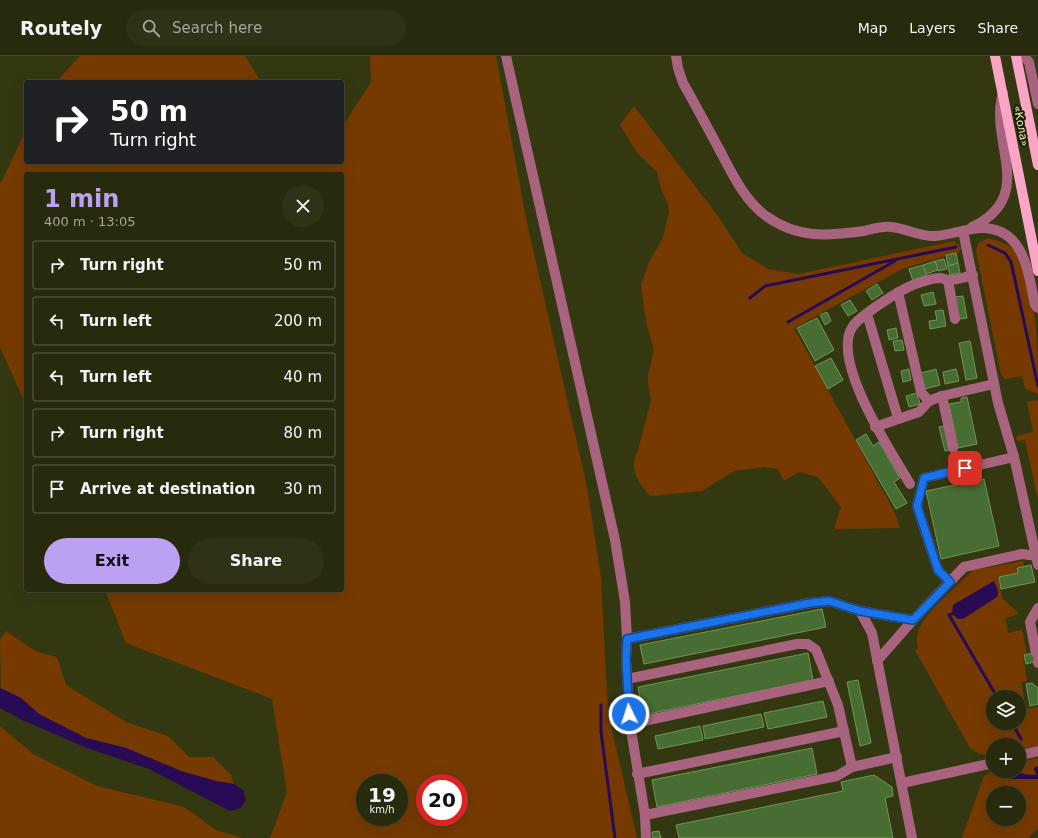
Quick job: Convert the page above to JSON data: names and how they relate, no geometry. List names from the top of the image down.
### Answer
{
  "streets": {
    "main road": ["«Кола»"]
  },
  "page": {
    "header": "Routely",
    "search": "Search here",
    "nav": ["Map", "Layers", "Share"],
    "turn": ["50 m", "Turn right"],
    "heading": ["1 min", "400 m · 13:05"],
    "list": [
      {
        "name": "Turn right",
        "value": "50 m"
      },
      {
        "name": "Turn left",
        "value": "200 m"
      },
      {
        "name": "Turn left",
        "value": "40 m"
      },
      {
        "name": "Turn right",
        "value": "80 m"
      },
      {
        "name": "Arrive at destination",
        "value": "30 m"
      }
    ],
    "buttons": ["Exit", "Share"],
    "map_buttons": ["+", "−"],
    "speed": "19 km/h",
    "limit": "20"
  }
}
